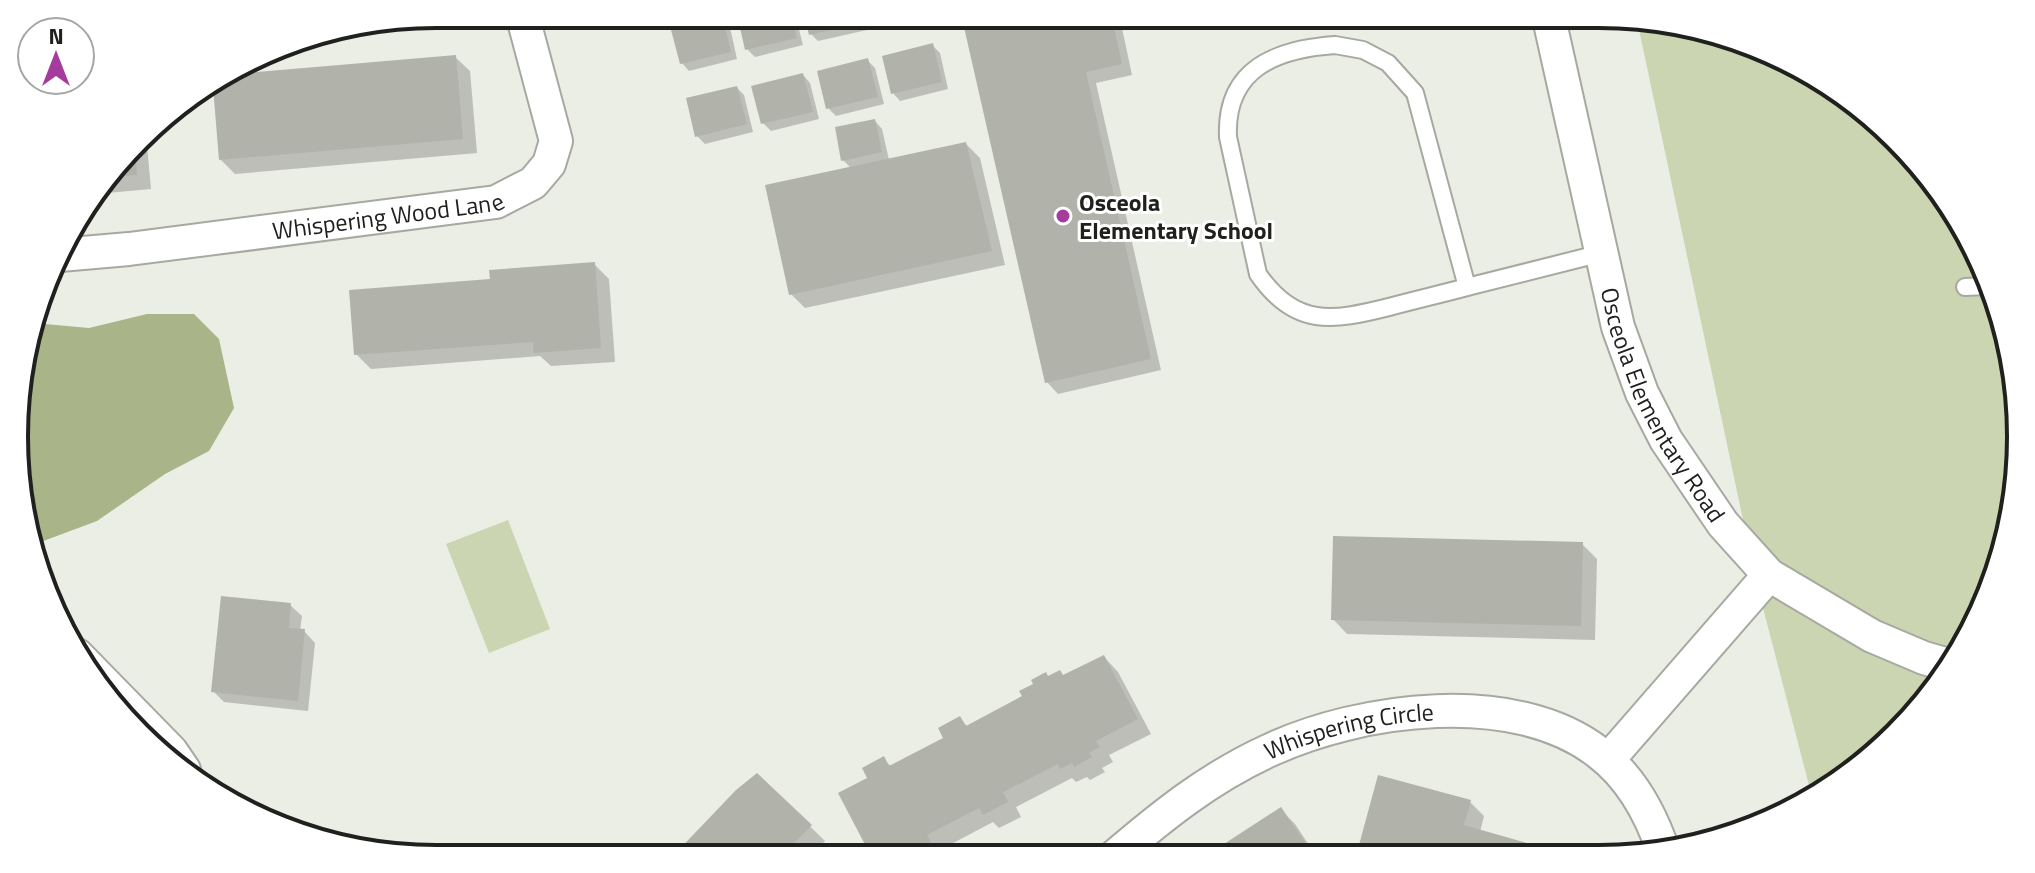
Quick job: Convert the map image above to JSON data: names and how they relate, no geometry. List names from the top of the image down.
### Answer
{
  "streets": {
    "street": ["Whispering Wood Lane", "Osceola Elementary Road", "Whispering Circle"]
  },
  "places": ["Osceola Elementary School"],
  "north": "top"
}
